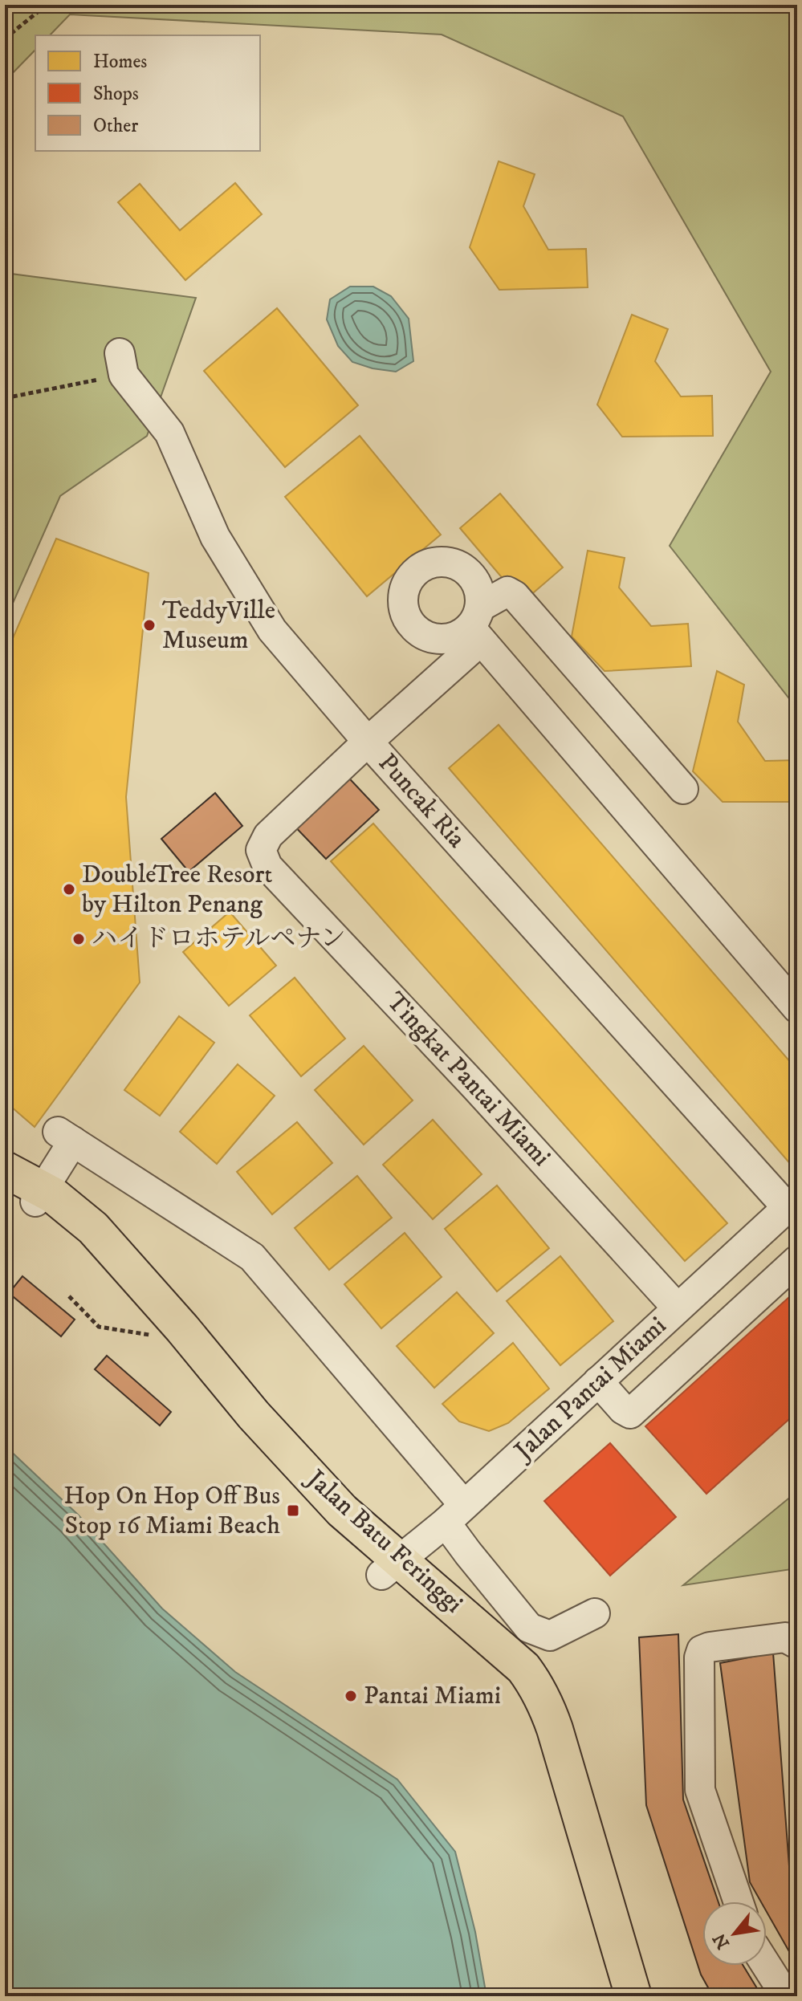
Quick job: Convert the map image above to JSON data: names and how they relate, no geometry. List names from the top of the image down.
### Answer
{
  "streets": {
    "main road": ["Jalan Batu Feringgi"],
    "street": ["Puncak Ria", "Tingkat Pantai Miami", "Jalan Pantai Miami"]
  },
  "crossings": [
    ["Puncak Ria", "Tingkat Pantai Miami"],
    ["Puncak Ria", "Jalan Pantai Miami"],
    ["Tingkat Pantai Miami", "Jalan Pantai Miami"],
    ["Jalan Pantai Miami", "Jalan Batu Feringgi"]
  ],
  "places": {
    "other": [
      "TeddyVille Museum",
      "DoubleTree Resort by Hilton Penang",
      "ハイドロホテルペナン",
      "Pantai Miami"
    ],
    "transit": ["Hop On Hop Off Bus Stop 16 Miami Beach"]
  },
  "legend": ["Homes", "Shops", "Other"],
  "north": "bottom left"
}
